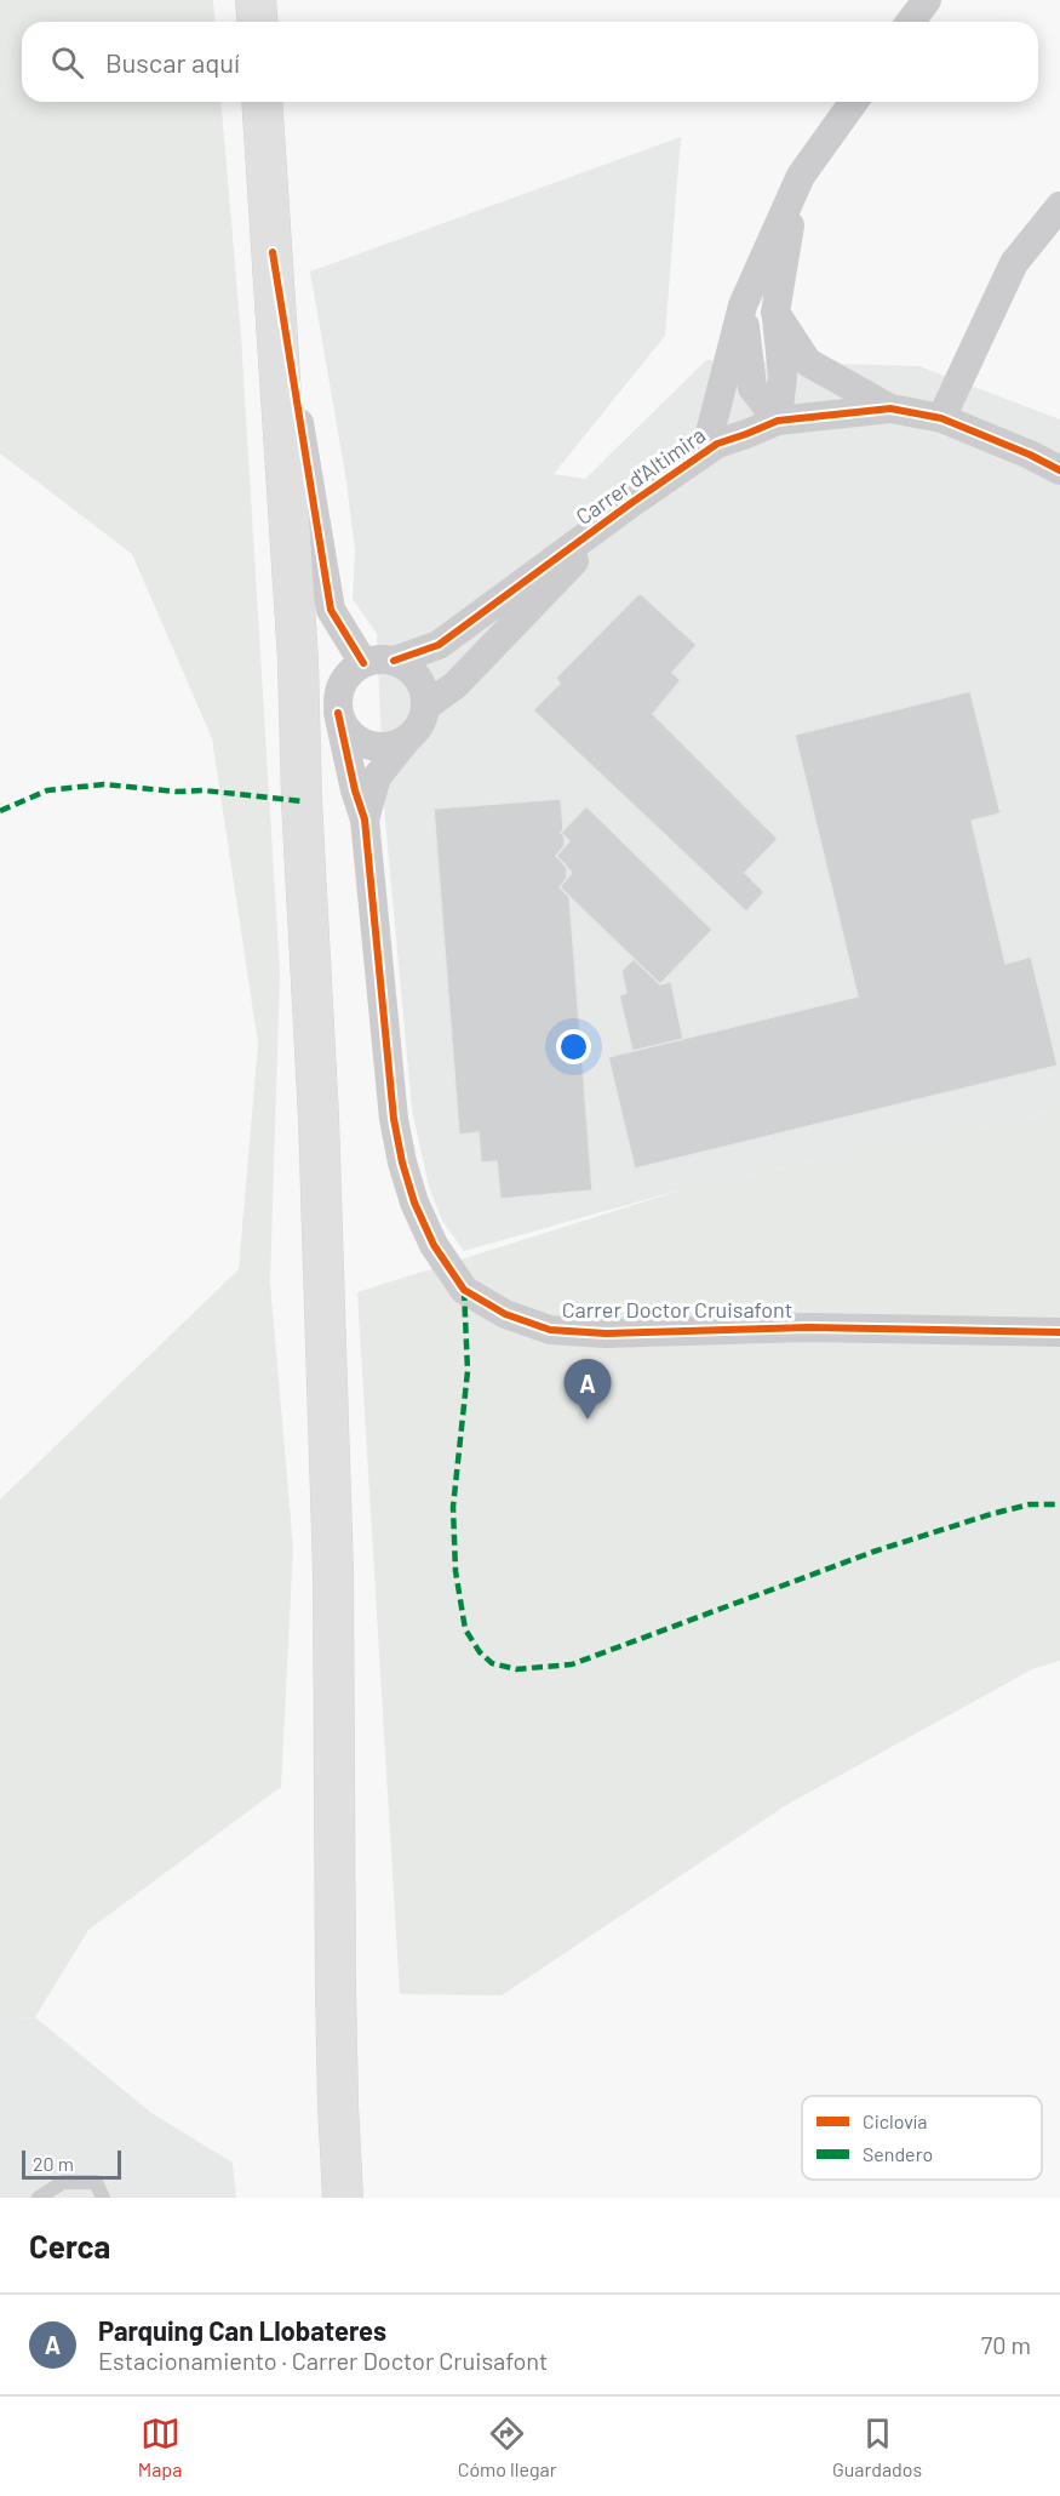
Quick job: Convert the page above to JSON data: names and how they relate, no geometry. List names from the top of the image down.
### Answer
{
  "streets": {
    "street": ["Carrer d'Altimira", "Carrer Doctor Cruisafont"]
  },
  "crossings": [
    ["Carrer d'Altimira", "Carrer Doctor Cruisafont"]
  ],
  "legend": ["Ciclovía", "Sendero"],
  "scale_bar": "20 m",
  "page": {
    "search": "Buscar aquí",
    "pins": "A",
    "scale": "20 m",
    "heading": "Cerca",
    "list": [
      {
        "mark": "A",
        "name": "Parquing Can Llobateres",
        "note": "Estacionamiento · Carrer Doctor Cruisafont",
        "value": "70 m"
      }
    ],
    "nav": ["Mapa", "Cómo llegar", "Guardados"]
  }
}
